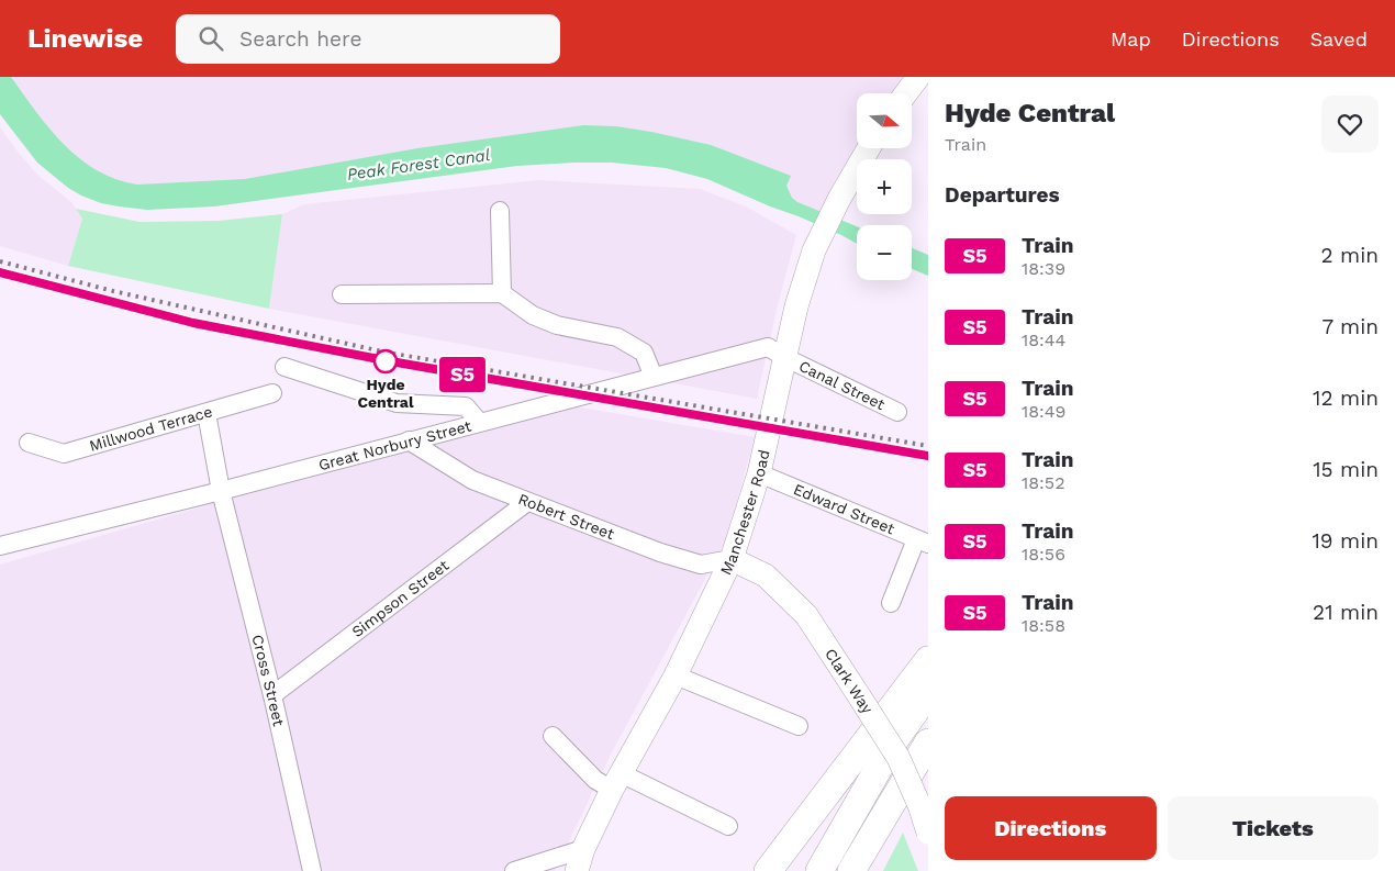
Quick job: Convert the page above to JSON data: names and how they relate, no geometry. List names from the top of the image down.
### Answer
{
  "streets": {
    "main road": ["Manchester Road", "Clark Way"],
    "street": [
      "Canal Street",
      "Millwood Terrace",
      "Great Norbury Street",
      "Edward Street",
      "Robert Street",
      "Simpson Street",
      "Cross Street"
    ]
  },
  "crossings": [
    ["Canal Street", "Great Norbury Street"],
    ["Canal Street", "Manchester Road"],
    ["Millwood Terrace", "Cross Street"],
    ["Great Norbury Street", "Manchester Road"],
    ["Great Norbury Street", "Robert Street"],
    ["Great Norbury Street", "Cross Street"],
    ["Edward Street", "Manchester Road"],
    ["Manchester Road", "Robert Street"],
    ["Manchester Road", "Clark Way"],
    ["Robert Street", "Simpson Street"],
    ["Robert Street", "Clark Way"],
    ["Simpson Street", "Cross Street"]
  ],
  "water": ["Peak Forest Canal"],
  "places": ["Hyde Central"],
  "north": "right",
  "page": {
    "header": "Linewise",
    "search": "Search here",
    "nav": ["Map", "Directions", "Saved"],
    "on_map": "S5",
    "heading": [
      ["Hyde Central", "Train"],
      "Departures"
    ],
    "map_buttons": ["+", "−"],
    "list": [
      {
        "mark": "S5",
        "name": "Train",
        "note": "18:39",
        "value": "2 min"
      },
      {
        "mark": "S5",
        "name": "Train",
        "note": "18:44",
        "value": "7 min"
      },
      {
        "mark": "S5",
        "name": "Train",
        "note": "18:49",
        "value": "12 min"
      },
      {
        "mark": "S5",
        "name": "Train",
        "note": "18:52",
        "value": "15 min"
      },
      {
        "mark": "S5",
        "name": "Train",
        "note": "18:56",
        "value": "19 min"
      },
      {
        "mark": "S5",
        "name": "Train",
        "note": "18:58",
        "value": "21 min"
      }
    ],
    "buttons": ["Directions", "Tickets"]
  }
}
